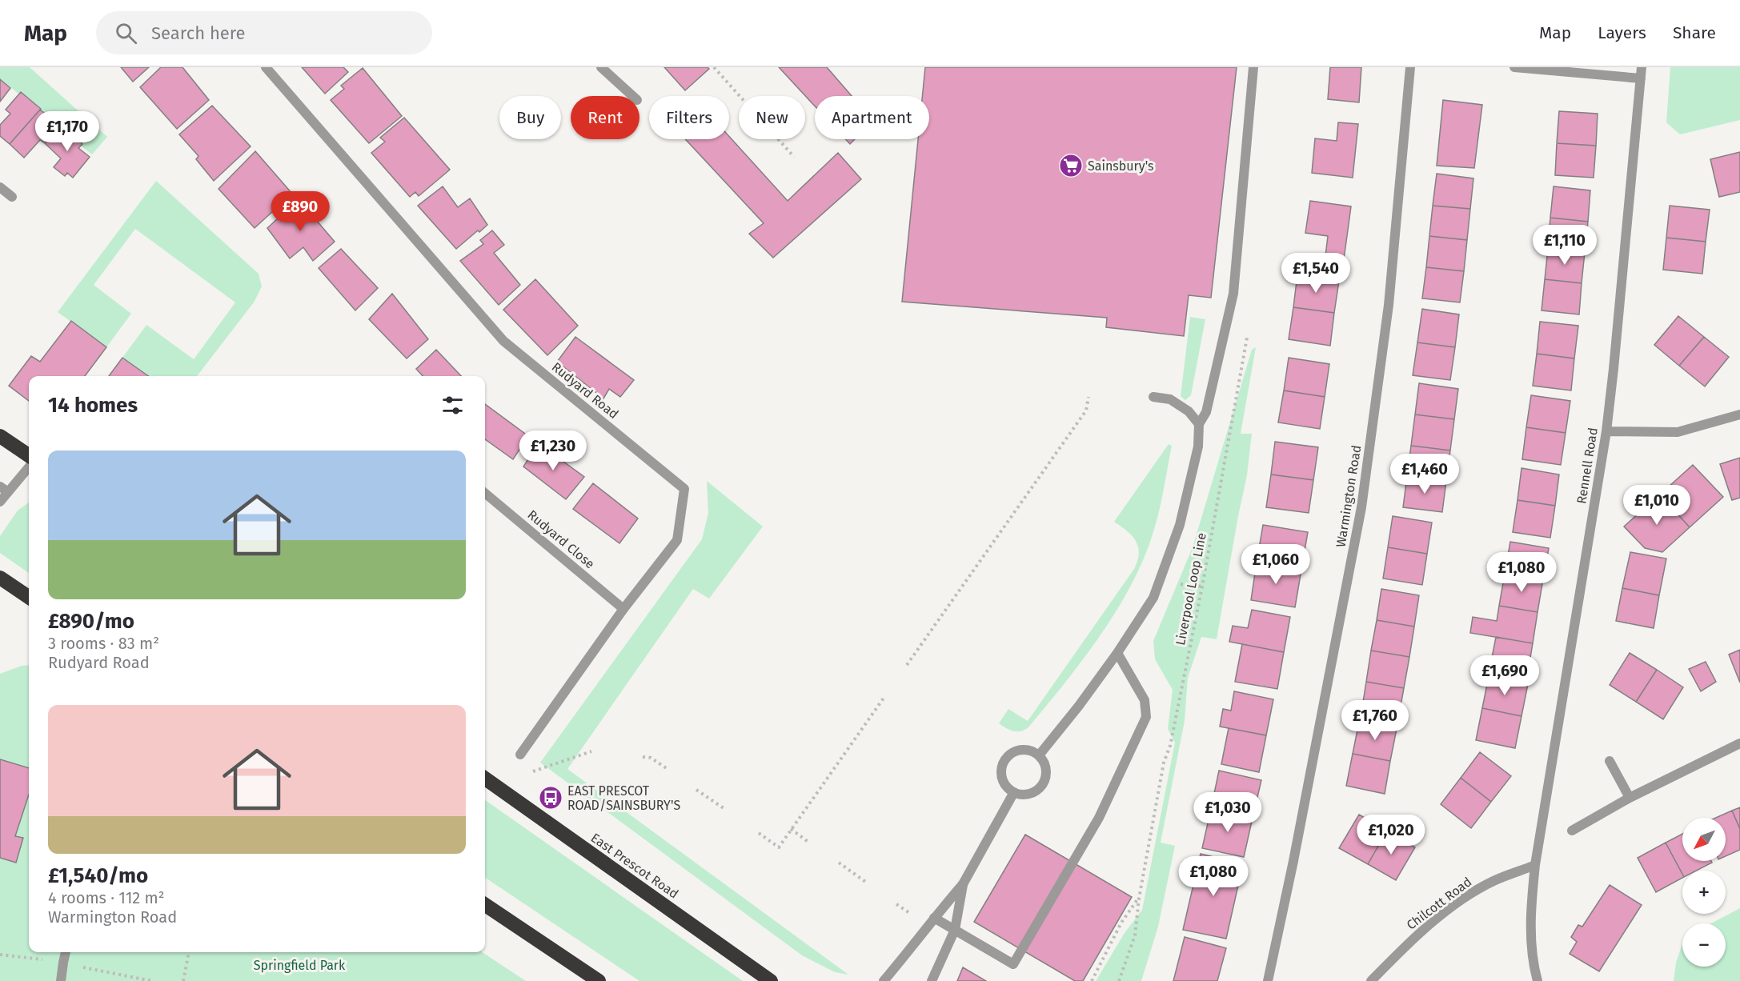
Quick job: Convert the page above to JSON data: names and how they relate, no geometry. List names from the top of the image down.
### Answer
{
  "streets": {
    "highway": ["East Prescot Road"],
    "street": [
      "Rudyard Road",
      "Rennell Road",
      "Warmington Road",
      "Rudyard Close",
      "Chilcott Road"
    ],
    "path": ["Liverpool Loop Line"]
  },
  "crossings": [
    ["Rudyard Road", "Rudyard Close"],
    ["Rennell Road", "Chilcott Road"]
  ],
  "parks": ["Springfield Park"],
  "places": {
    "supermarket": ["Sainsbury's"],
    "bus stop": ["EAST PRESCOT ROAD/SAINSBURY'S"]
  },
  "north": "bottom left",
  "page": {
    "header": "Map",
    "search": "Search here",
    "nav": ["Map", "Layers", "Share"],
    "chip": [
      "Buy",
      "Rent",
      "Filters",
      "New",
      "Apartment"
    ],
    "price": [
      "£1,170",
      "£890",
      "£1,110",
      "£1,540",
      "£1,230",
      "£1,460",
      "£1,010",
      "£1,060",
      "£1,080",
      "£1,690",
      "£1,760",
      "£1,030",
      "£1,020",
      "£1,080"
    ],
    "heading": "14 homes",
    "list": [
      {
        "name": "£890/mo",
        "note": "3 rooms · 83 m² · Rudyard Road"
      },
      {
        "name": "£1,540/mo",
        "note": "4 rooms · 112 m² · Warmington Road"
      }
    ],
    "map_buttons": ["+", "−"]
  }
}
